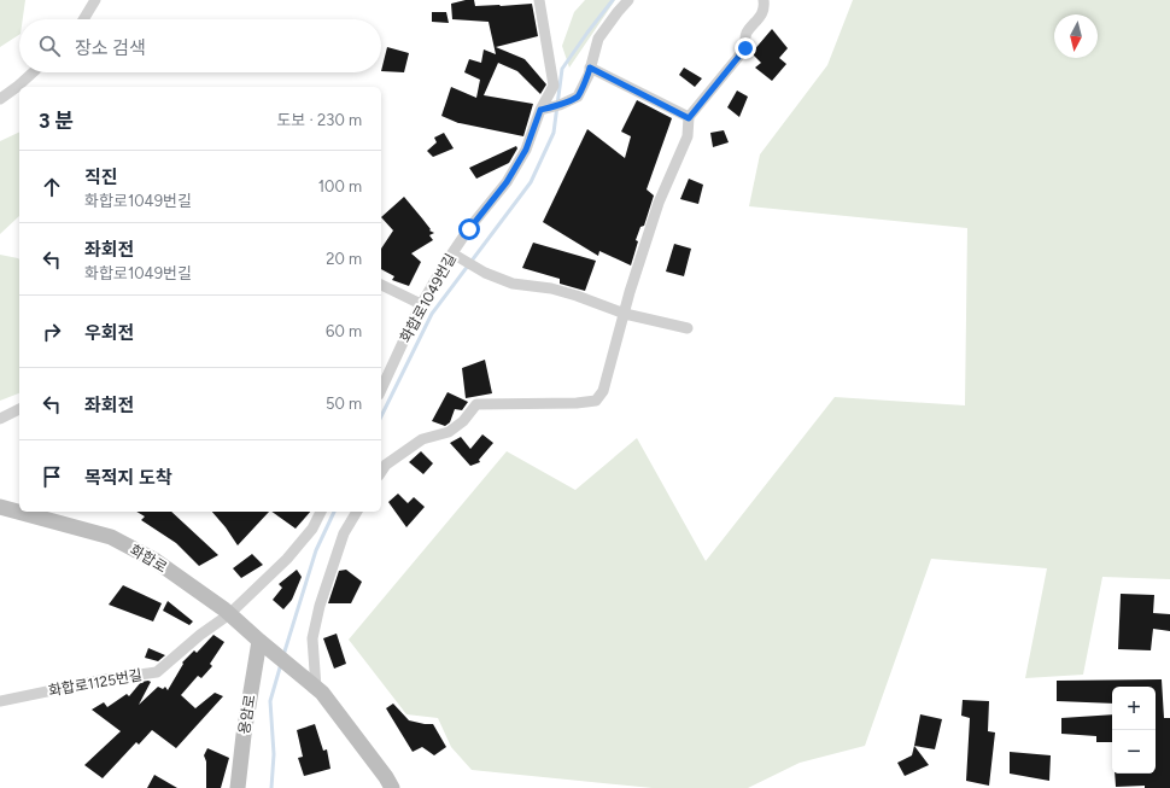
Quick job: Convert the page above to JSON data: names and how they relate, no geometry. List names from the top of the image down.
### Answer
{
  "streets": {
    "main road": ["화합로", "용암로"],
    "street": ["화합로1049번길", "화합로1125번길"]
  },
  "crossings": [
    ["화합로", "화합로1125번길"],
    ["화합로", "용암로"]
  ],
  "north": "bottom",
  "page": {
    "search": "장소 검색",
    "heading": ["3 분", "도보 · 230 m"],
    "list": [
      ["직진", "화합로1049번길", "100 m"],
      ["좌회전", "화합로1049번길", "20 m"],
      ["우회전", "60 m"],
      ["좌회전", "50 m"],
      "목적지 도착"
    ],
    "map_buttons": ["+", "−"]
  }
}
